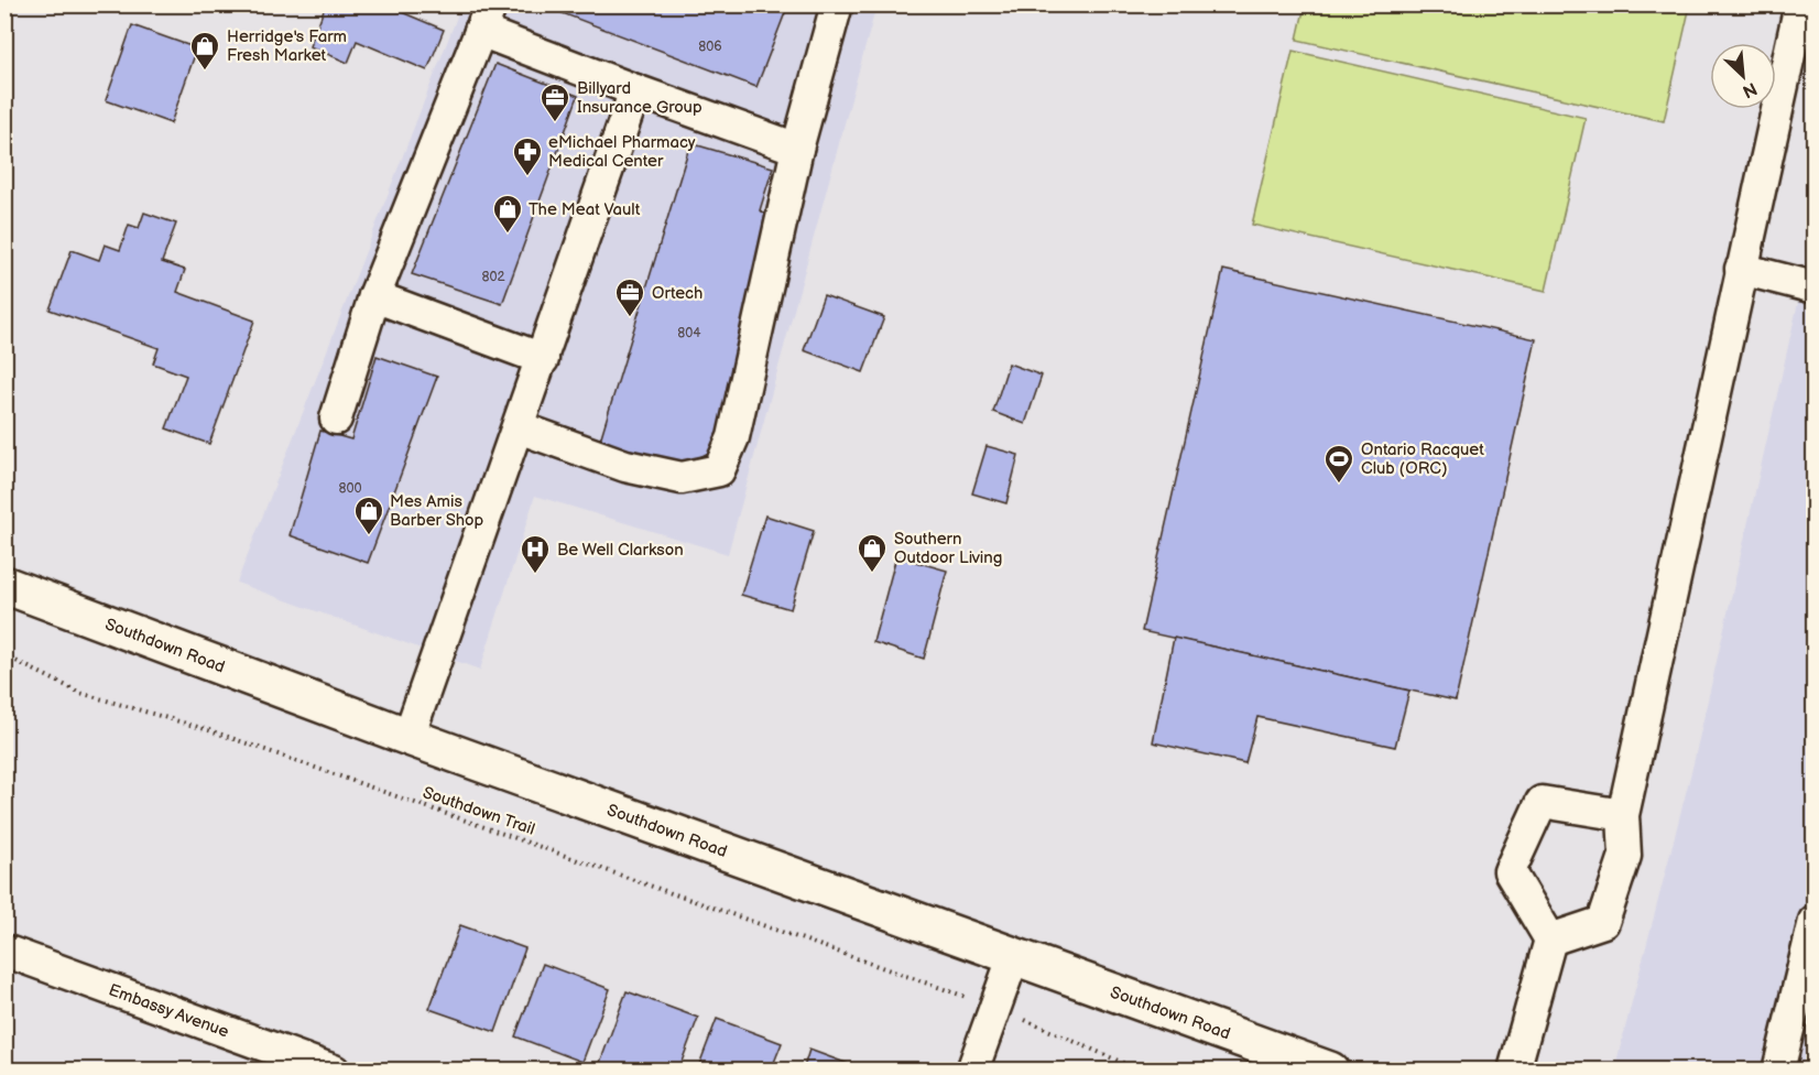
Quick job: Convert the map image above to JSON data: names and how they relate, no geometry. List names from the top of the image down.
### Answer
{
  "streets": {
    "main road": ["Southdown Road"],
    "street": ["Embassy Avenue"],
    "path": ["Southdown Trail"]
  },
  "places": {
    "shop": [
      "Herridge's Farm Fresh Market",
      "The Meat Vault",
      "Mes Amis Barber Shop",
      "Southern Outdoor Living"
    ],
    "office": ["Billyard Insurance Group", "Ortech"],
    "pharmacy": ["eMichael Pharmacy Medical Center"],
    "sports": ["Ontario Racquet Club (ORC)"],
    "hospital": ["Be Well Clarkson"]
  },
  "house_numbers": [
    "806",
    "802",
    "804",
    "800"
  ],
  "north": "bottom right"
}
